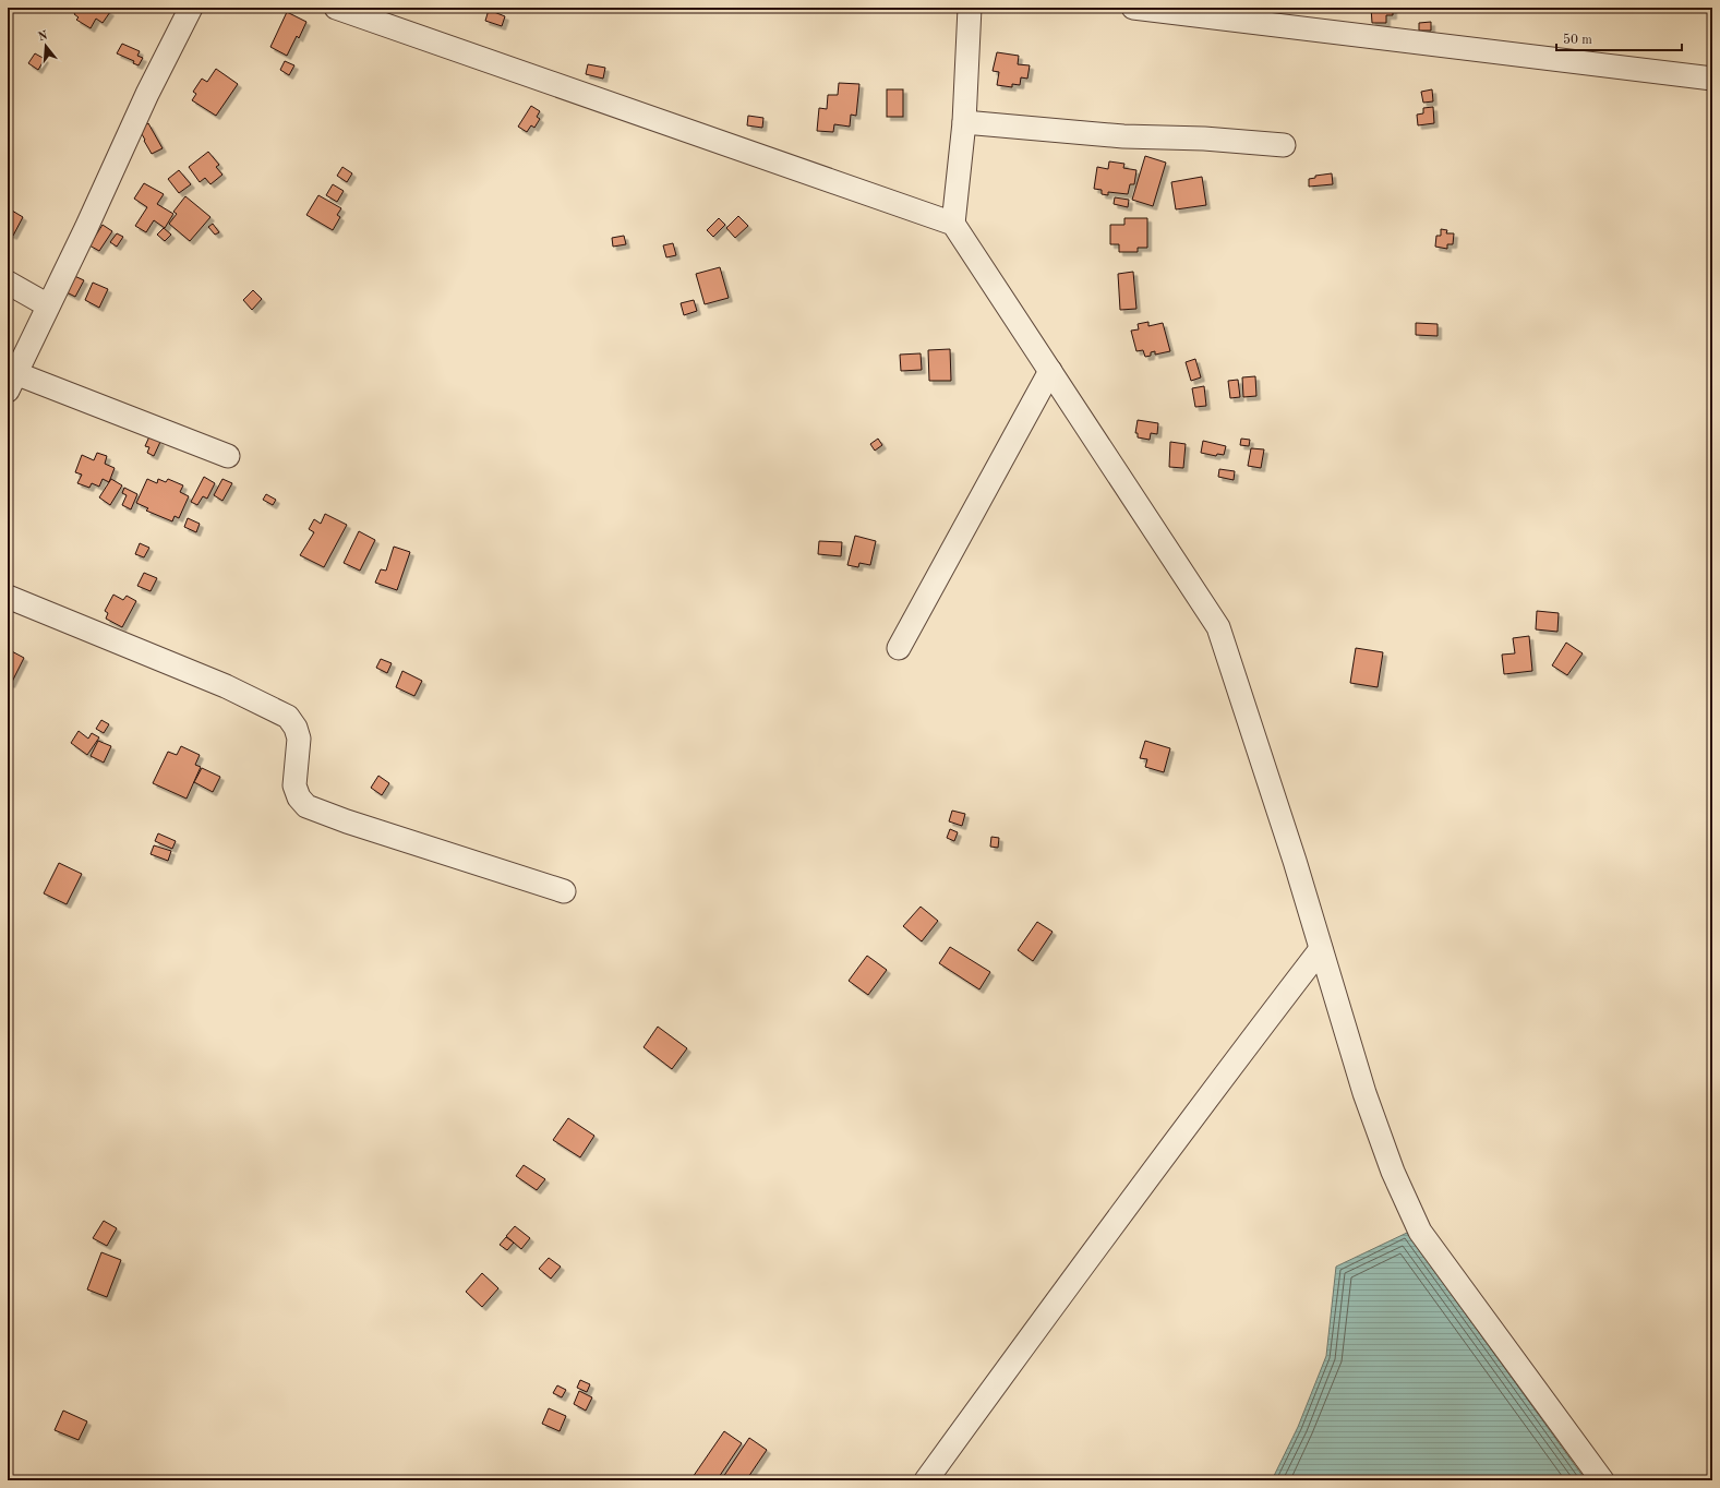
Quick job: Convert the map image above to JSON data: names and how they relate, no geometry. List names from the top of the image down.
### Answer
{
  "scale_bar": "50 m",
  "north": "top"
}
